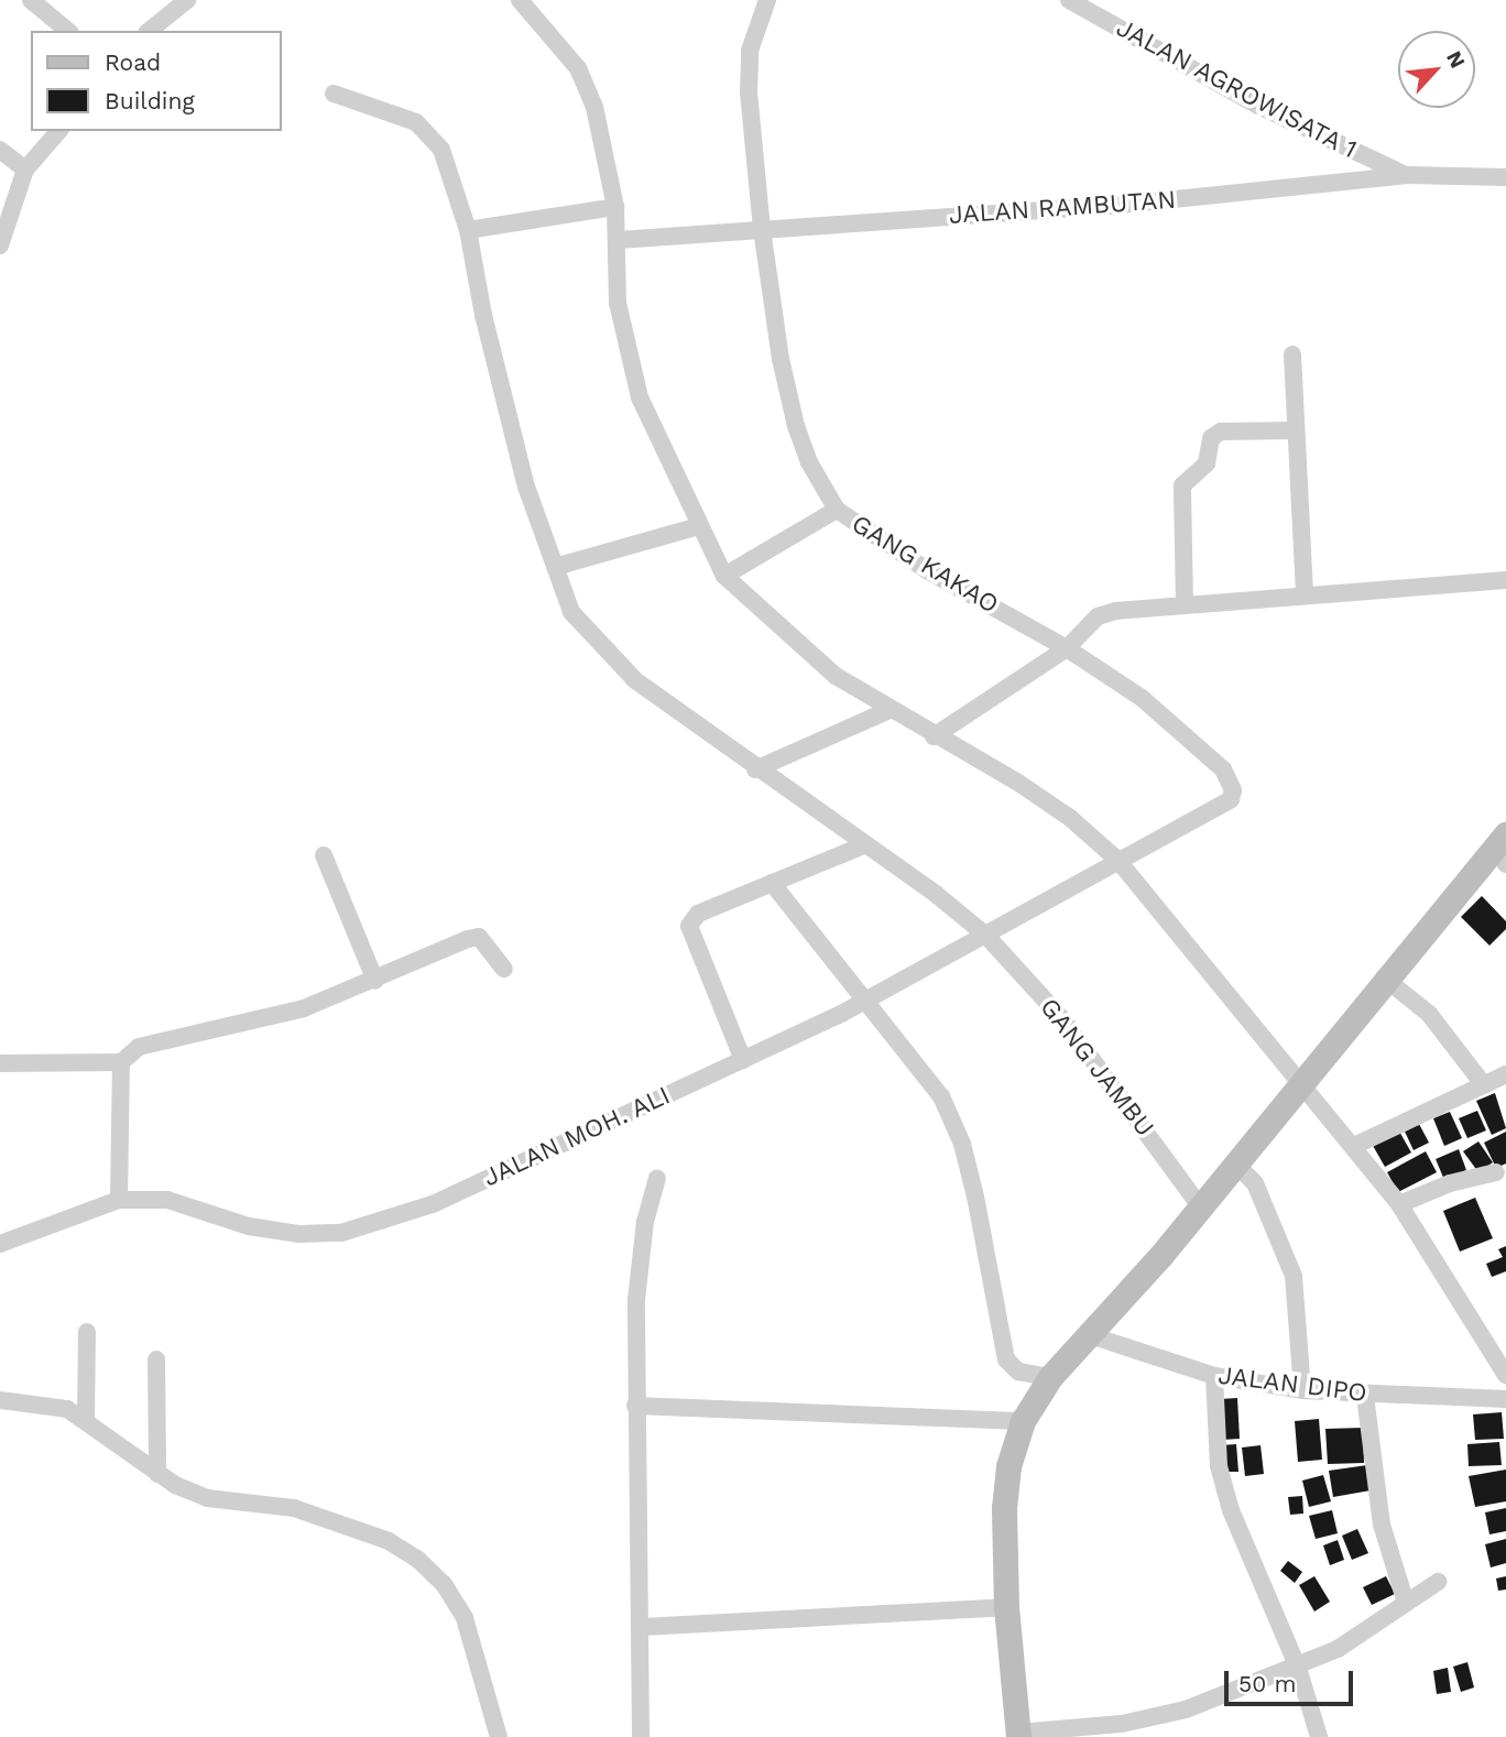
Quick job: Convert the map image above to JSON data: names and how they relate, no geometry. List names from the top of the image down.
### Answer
{
  "streets": {
    "street": [
      "JALAN AGROWISATA 1",
      "JALAN RAMBUTAN",
      "GANG KAKAO",
      "GANG JAMBU",
      "JALAN MOH. ALI",
      "JALAN DIPO"
    ]
  },
  "crossings": [
    ["JALAN AGROWISATA 1", "JALAN RAMBUTAN"],
    ["JALAN RAMBUTAN", "GANG KAKAO"],
    ["GANG KAKAO", "JALAN MOH. ALI"],
    ["GANG JAMBU", "JALAN MOH. ALI"]
  ],
  "legend": ["Road", "Building"],
  "scale_bar": "50 m",
  "north": "top right"
}
